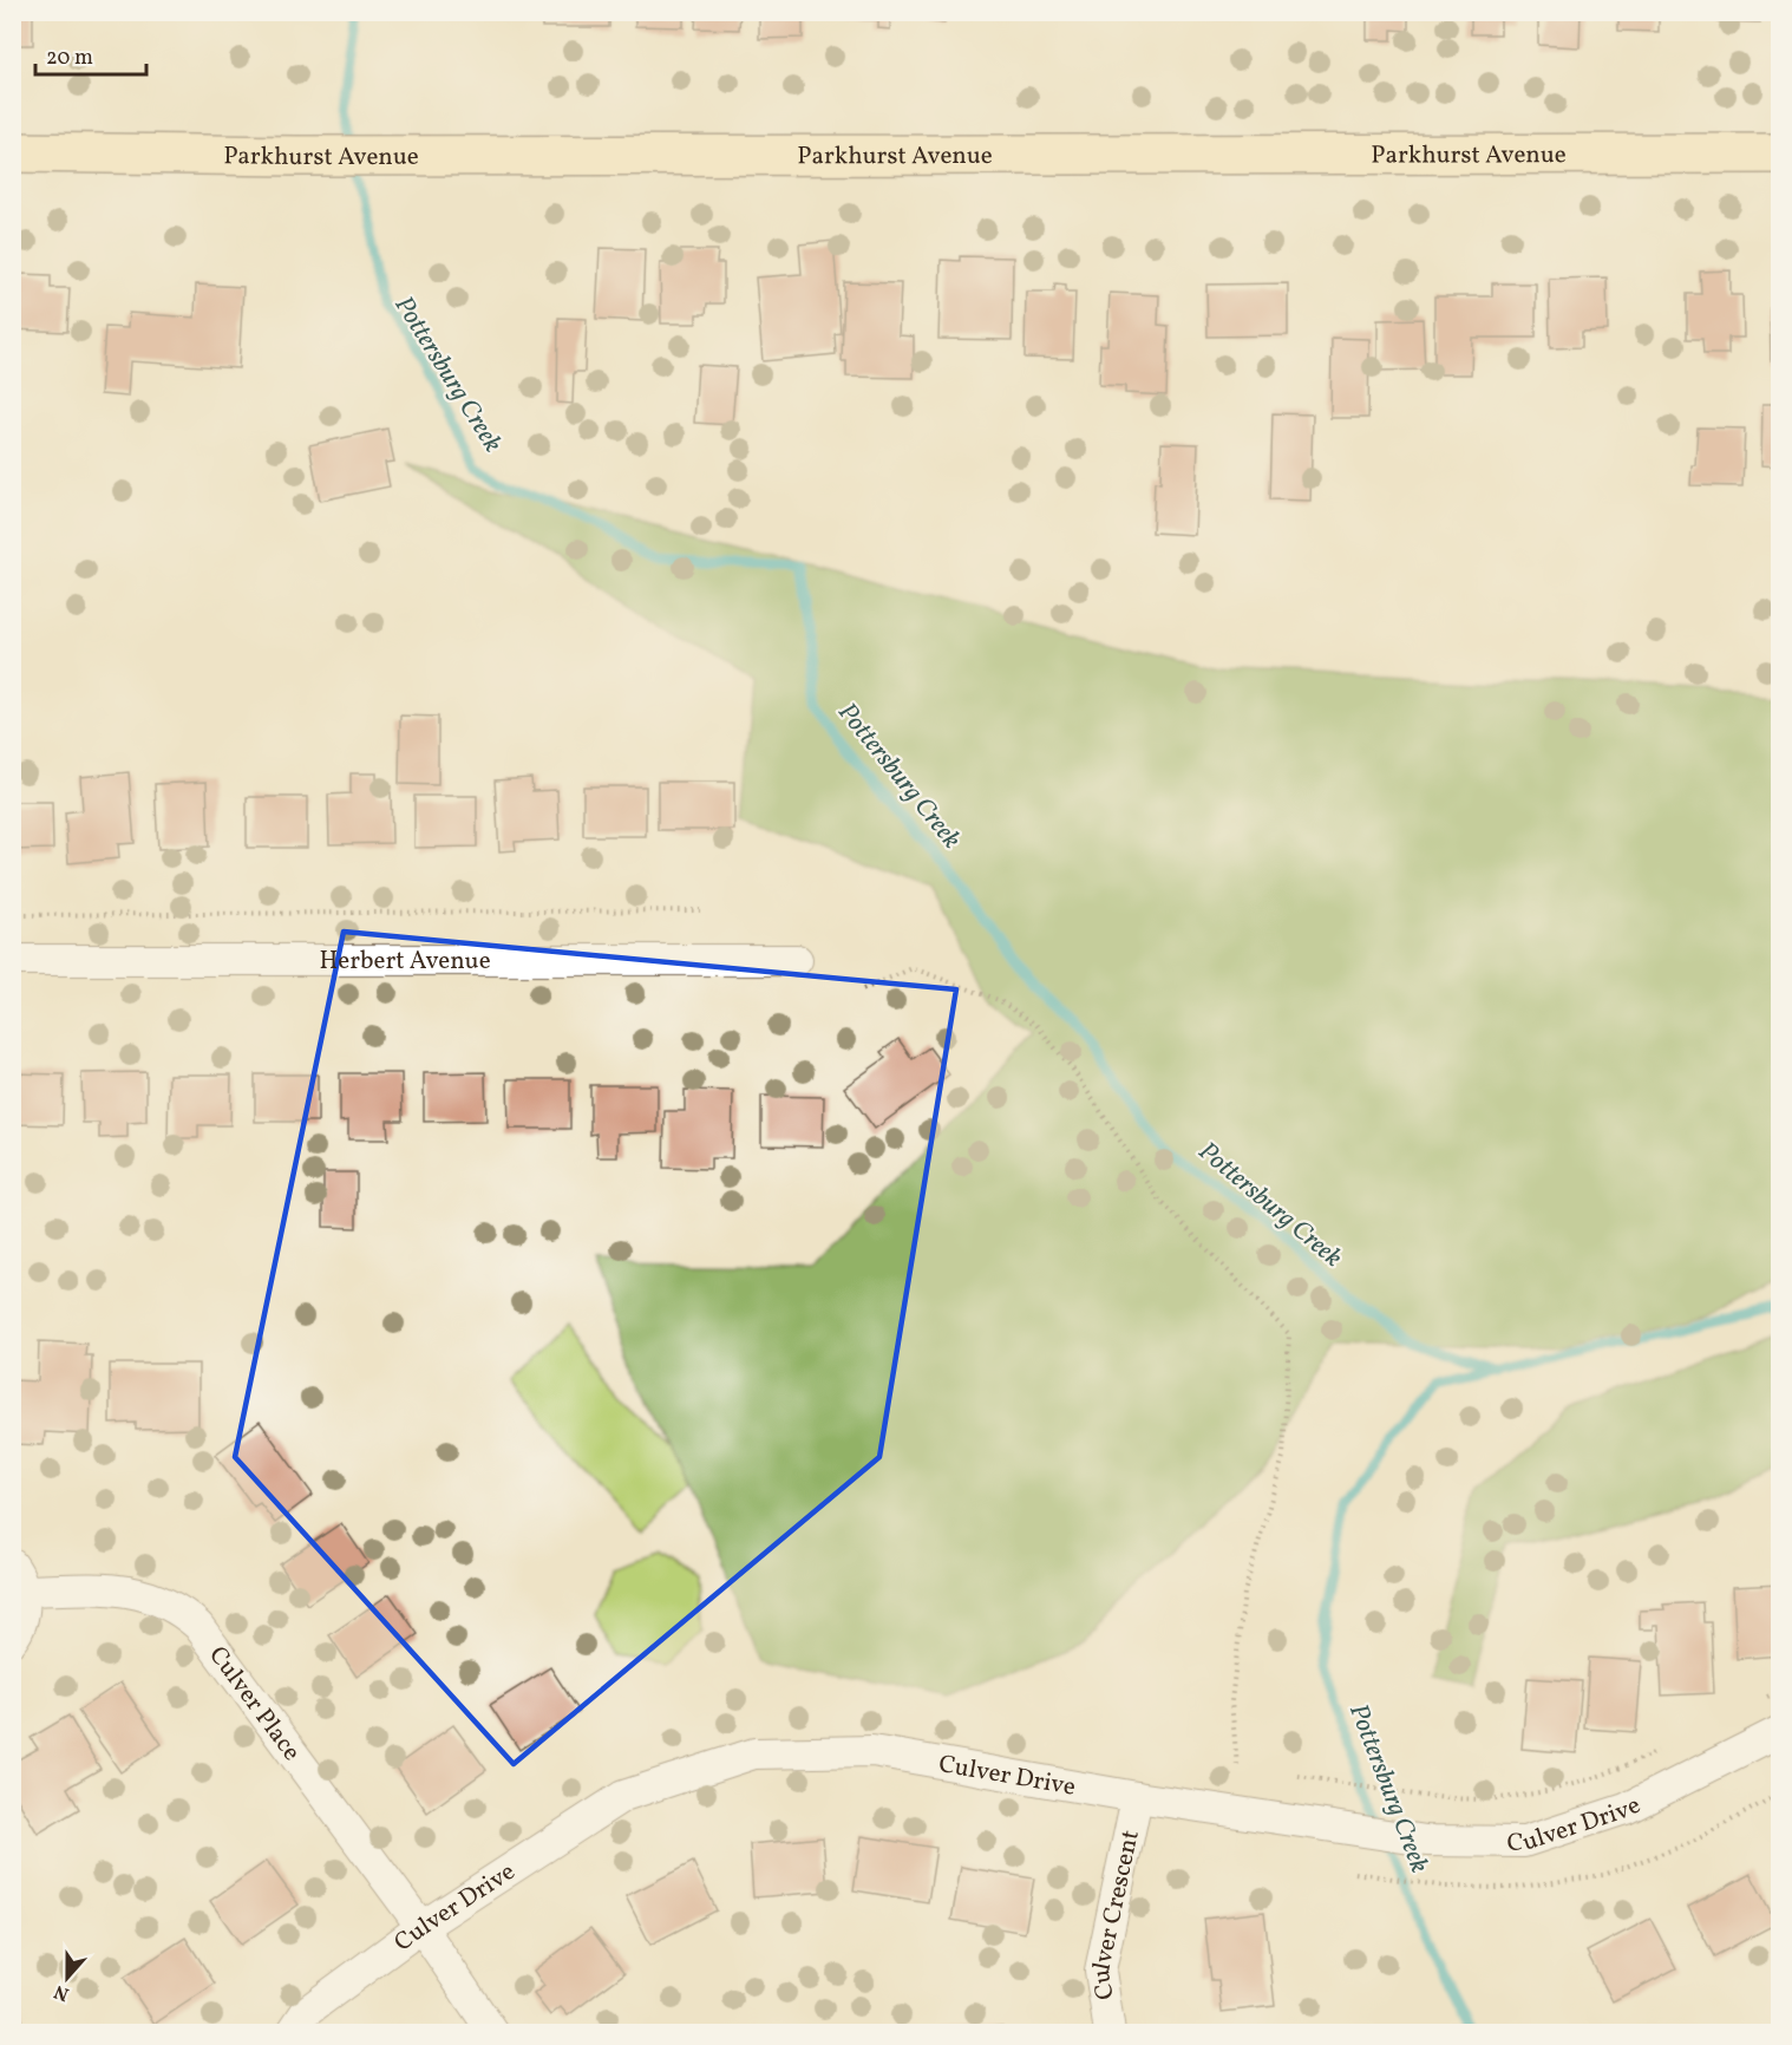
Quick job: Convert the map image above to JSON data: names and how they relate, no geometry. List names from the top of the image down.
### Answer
{
  "streets": {
    "street": [
      "Parkhurst Avenue",
      "Herbert Avenue",
      "Culver Place",
      "Culver Drive",
      "Culver Crescent"
    ]
  },
  "crossings": [
    ["Culver Place", "Culver Drive"],
    ["Culver Drive", "Culver Crescent"]
  ],
  "water": ["Pottersburg Creek"],
  "scale_bar": "20 m",
  "north": "bottom"
}
